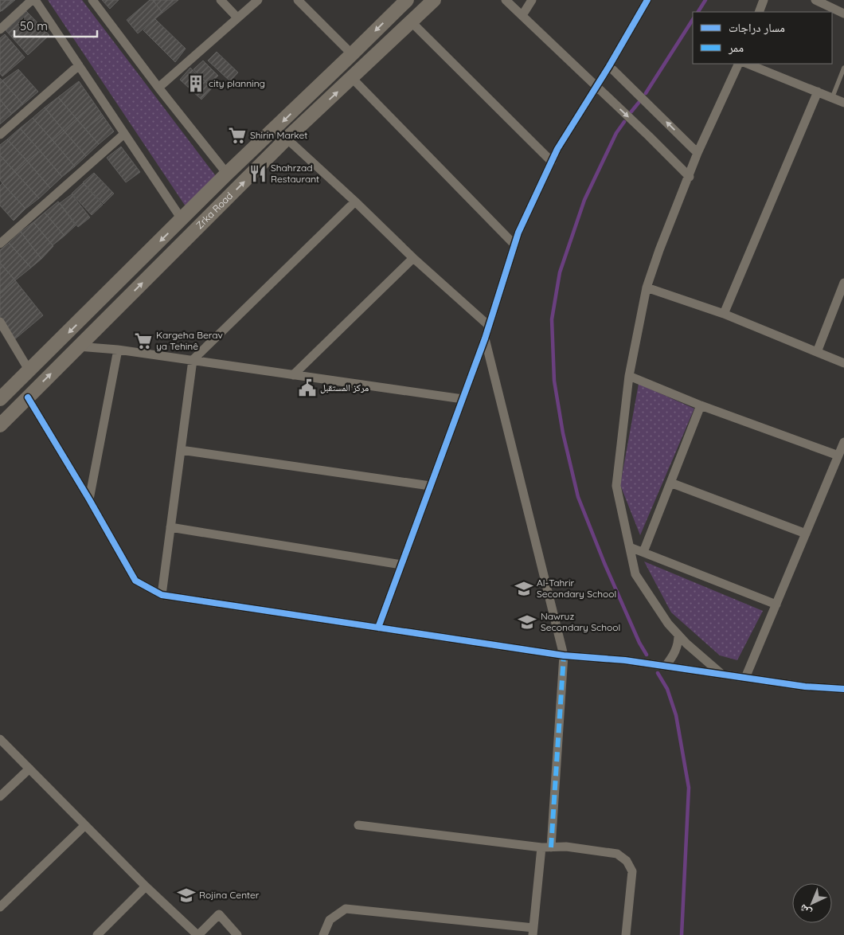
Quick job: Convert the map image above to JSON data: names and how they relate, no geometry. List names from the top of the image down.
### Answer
{
  "streets": {
    "main road": ["Zrka Road"]
  },
  "places": {
    "building": ["city planning"],
    "supermarket": ["Shirin Market", "Kargeha Berav ya Tehinê"],
    "restaurant": ["Shahrzad Restaurant"],
    "public building": ["مركز المستقبل"],
    "school or university": ["Al-Tahrir Secondary School", "Nawruz Secondary School", "Rojina Center"]
  },
  "legend": ["مسار دراجات", "ممر"],
  "scale_bar": "50 m",
  "north": "bottom left"
}
